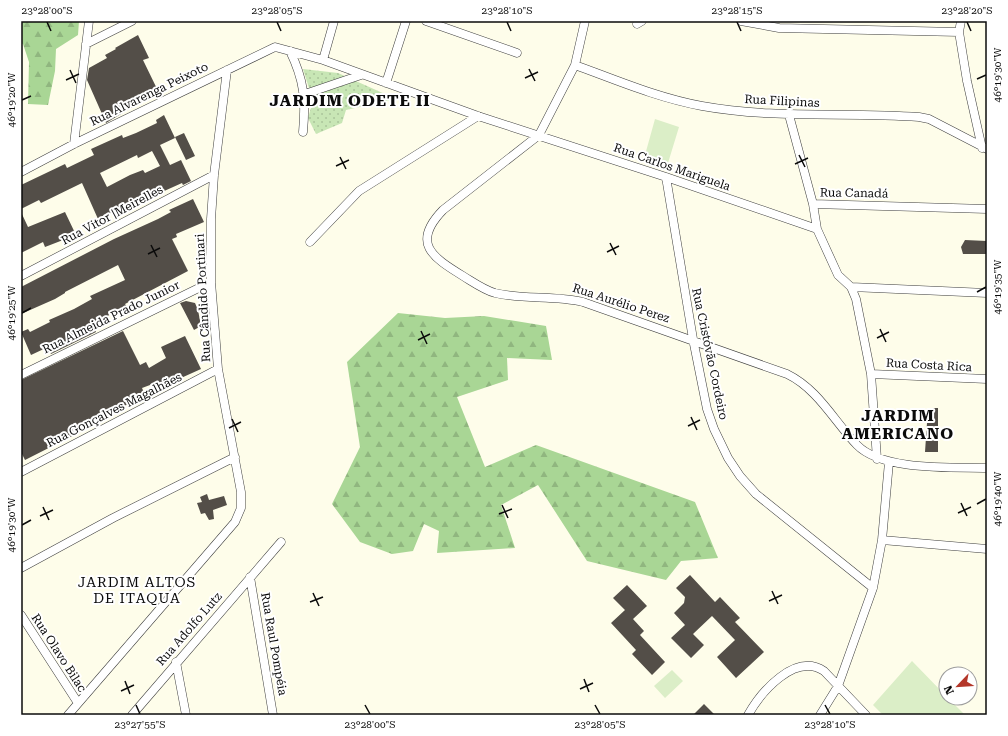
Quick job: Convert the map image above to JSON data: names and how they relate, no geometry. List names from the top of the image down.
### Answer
{
  "streets": {
    "street": [
      "Rua Alvarenga Peixoto",
      "Rua Filipinas",
      "Rua Carlos Mariguela",
      "Rua Canadá",
      "Rua Vitor |Meirelles",
      "Rua Cândido Portinari",
      "Rua Aurélio Perez",
      "Rua Almeida Prado Junior",
      "Rua Cristóvão Cordeiro",
      "Rua Costa Rica",
      "Rua Gonçalves Magalhães",
      "Rua Adolfo Lutz",
      "Rua Raul Pompéia",
      "Rua Olavo Bilac"
    ]
  },
  "crossings": [
    ["Rua Alvarenga Peixoto", "Rua Carlos Mariguela"],
    ["Rua Alvarenga Peixoto", "Rua Cândido Portinari"],
    ["Rua Filipinas", "Rua Canadá"],
    ["Rua Filipinas", "Rua Aurélio Perez"],
    ["Rua Carlos Mariguela", "Rua Aurélio Perez"],
    ["Rua Carlos Mariguela", "Rua Cristóvão Cordeiro"],
    ["Rua Vitor |Meirelles", "Rua Cândido Portinari"],
    ["Rua Cândido Portinari", "Rua Almeida Prado Junior"],
    ["Rua Cândido Portinari", "Rua Gonçalves Magalhães"],
    ["Rua Cândido Portinari", "Rua Olavo Bilac"],
    ["Rua Aurélio Perez", "Rua Cristóvão Cordeiro"],
    ["Rua Adolfo Lutz", "Rua Raul Pompéia"]
  ],
  "districts": ["JARDIM ODETE II", "JARDIM AMERICANO", "JARDIM ALTOS DE ITAQUA"],
  "north": "bottom left",
  "coordinates": [
    "23°28'00\"S",
    "23°28'05\"S",
    "23°28'10\"S",
    "23°28'15\"S",
    "23°28'20\"S",
    "46°19'30\"W",
    "46°19'20\"W",
    "46°19'35\"W",
    "46°19'25\"W",
    "46°19'40\"W",
    "23°27'55\"S"
  ]
}
